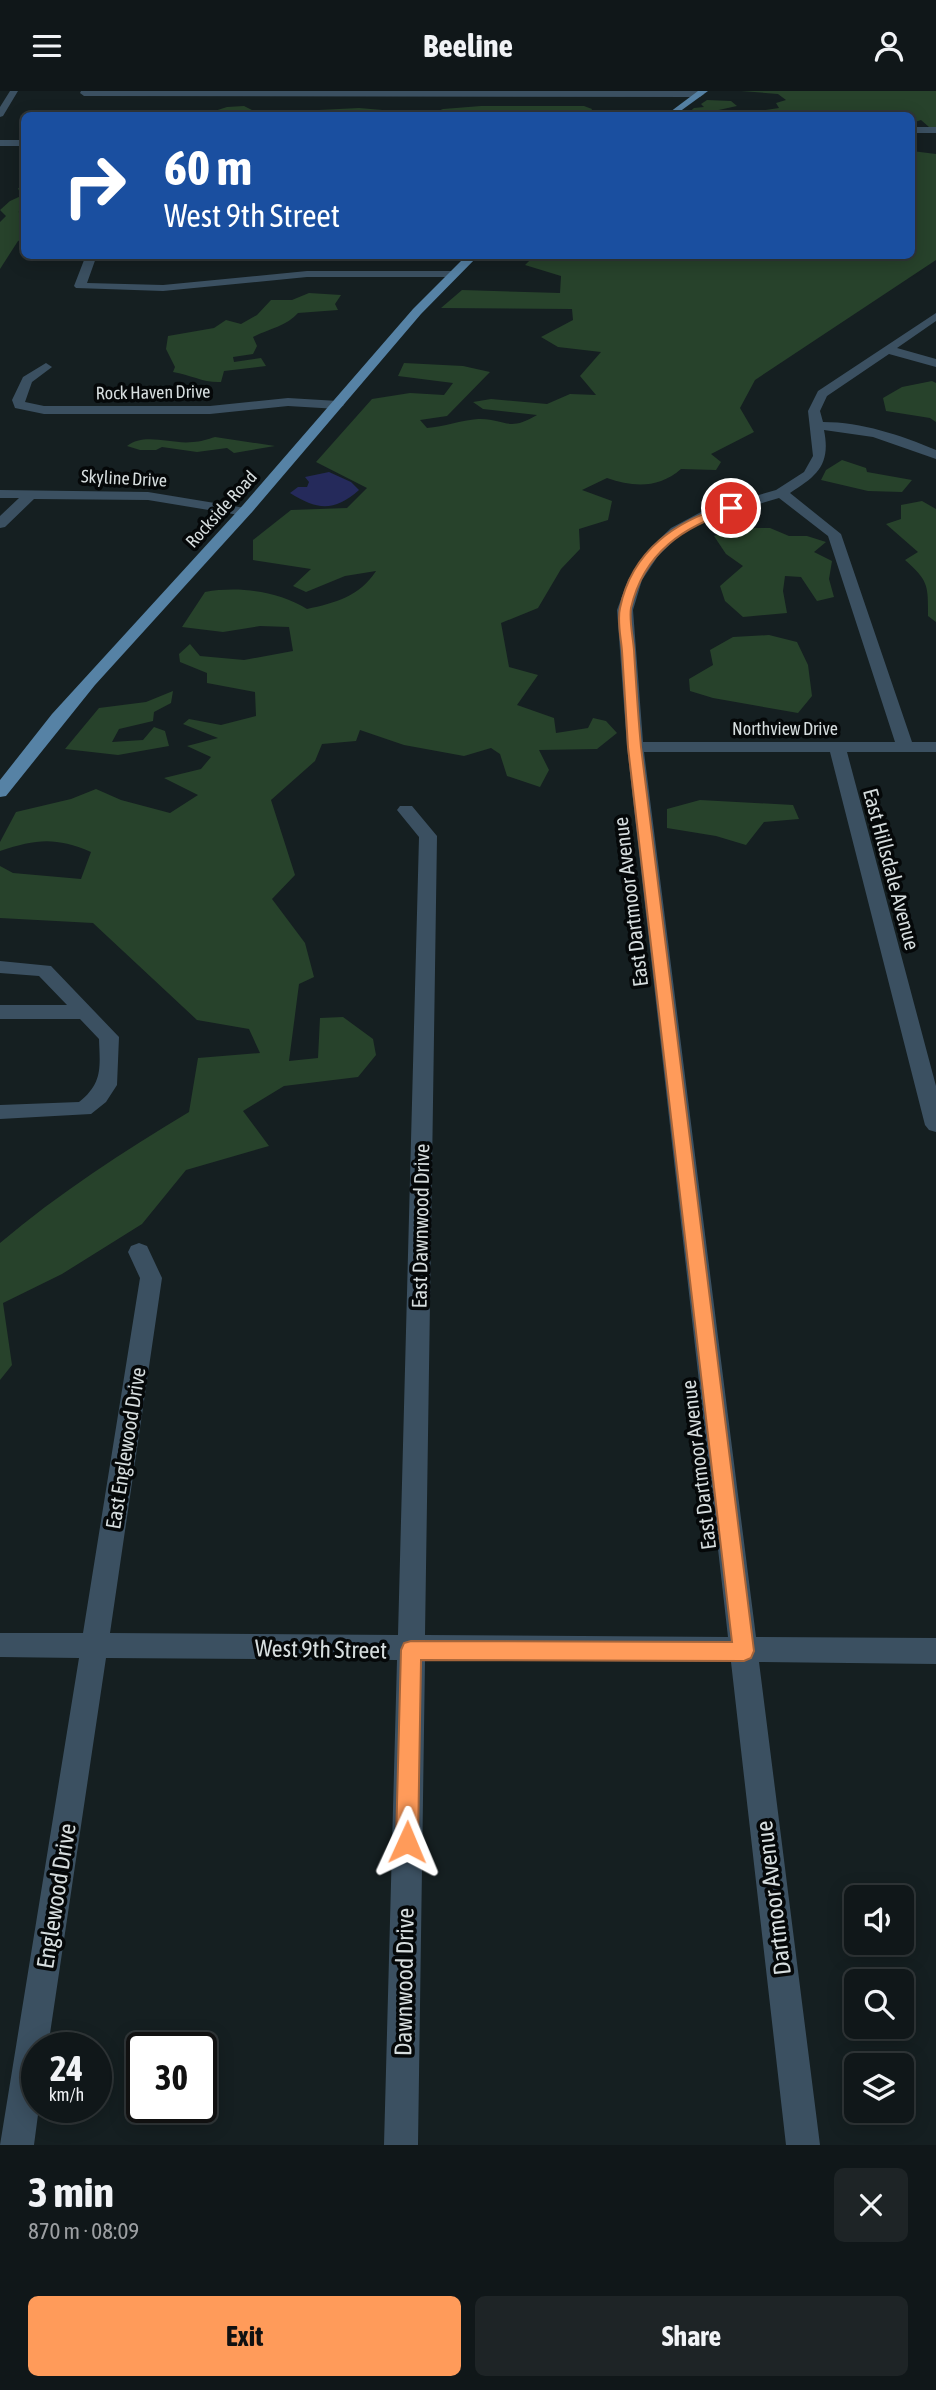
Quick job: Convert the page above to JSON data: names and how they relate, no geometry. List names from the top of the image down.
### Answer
{
  "streets": {
    "main road": ["Rockside Road"],
    "street": [
      "Rock Haven Drive",
      "Skyline Drive",
      "Northview Drive",
      "East Hillsdale Avenue",
      "East Dartmoor Avenue",
      "East Dawnwood Drive",
      "East Englewood Drive",
      "West 9th Street",
      "Englewood Drive",
      "Dartmoor Avenue",
      "Dawnwood Drive"
    ]
  },
  "crossings": [
    ["Rock Haven Drive", "Rockside Road"],
    ["Skyline Drive", "Rockside Road"],
    ["Northview Drive", "East Hillsdale Avenue"],
    ["Northview Drive", "East Dartmoor Avenue"],
    ["East Dartmoor Avenue", "West 9th Street"],
    ["East Dartmoor Avenue", "Dartmoor Avenue"],
    ["East Dawnwood Drive", "West 9th Street"],
    ["East Dawnwood Drive", "Dawnwood Drive"],
    ["East Englewood Drive", "West 9th Street"],
    ["East Englewood Drive", "Englewood Drive"],
    ["West 9th Street", "Englewood Drive"],
    ["West 9th Street", "Dartmoor Avenue"],
    ["West 9th Street", "Dawnwood Drive"]
  ],
  "page": {
    "header": "Beeline",
    "turn": ["60 m", "West 9th Street"],
    "speed": "24 km/h",
    "limit": "30",
    "heading": ["3 min", "870 m · 08:09"],
    "buttons": ["Exit", "Share"]
  }
}
